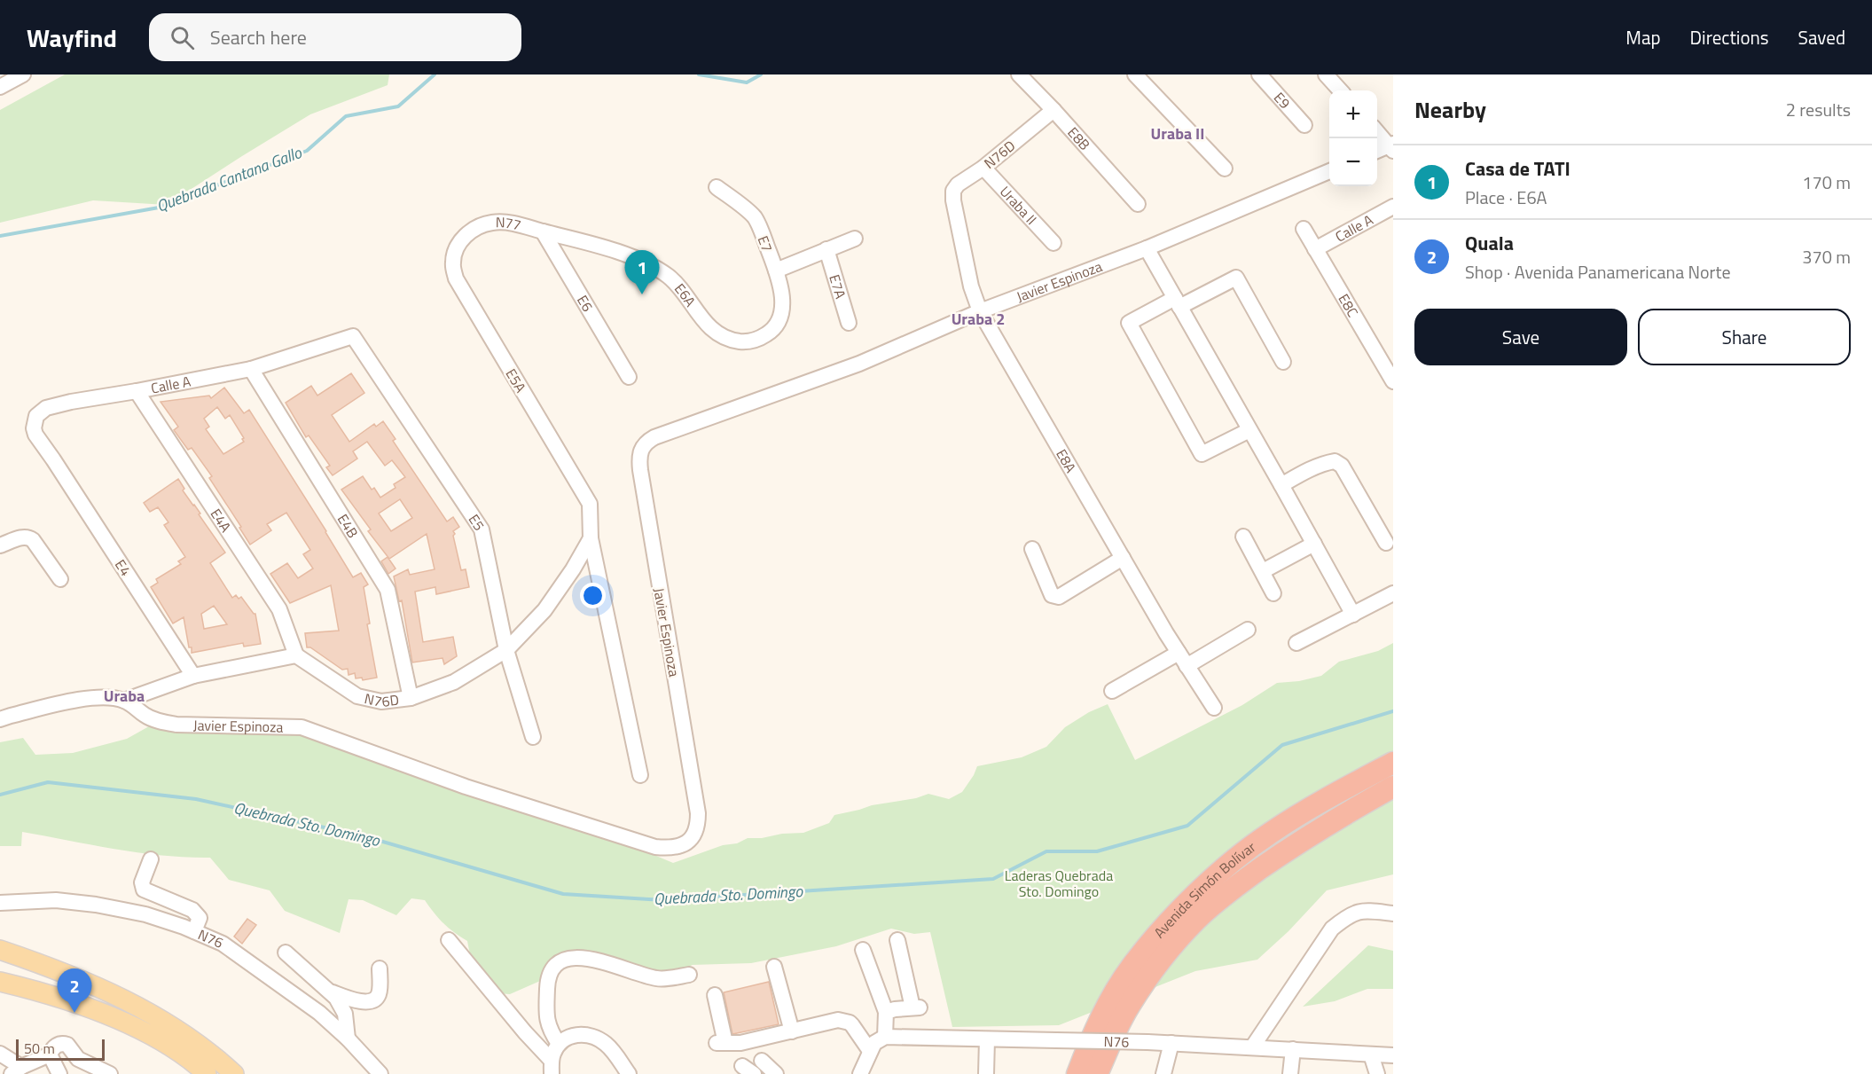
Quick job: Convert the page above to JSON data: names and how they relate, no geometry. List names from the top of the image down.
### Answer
{
  "streets": {
    "highway": ["Avenida Simón Bolívar"],
    "street": [
      "E9",
      "E8B",
      "N76D",
      "Uraba II",
      "N77",
      "Calle A",
      "E7",
      "Javier Espinoza",
      "E7A",
      "E6A",
      "E6",
      "E8C",
      "E5A",
      "E8A",
      "E4A",
      "E5",
      "E4B",
      "E4",
      "N76"
    ]
  },
  "crossings": [
    ["E8B", "N76D"],
    ["N76D", "Uraba II"],
    ["N76D", "E5A"],
    ["N76D", "E8A"],
    ["N76D", "E4A"],
    ["N76D", "E5"],
    ["N76D", "E4B"],
    ["N77", "E6A"],
    ["N77", "E6"],
    ["N77", "E5A"],
    ["Calle A", "E8C"],
    ["Calle A", "E4A"],
    ["Calle A", "E5"],
    ["Calle A", "E4B"],
    ["Calle A", "E4"],
    ["E7", "E6A"],
    ["Javier Espinoza", "E8A"],
    ["E6A", "E6"]
  ],
  "districts": ["Uraba II", "Uraba 2", "Uraba"],
  "water": ["Quebrada Cantana Gallo", "Quebrada Sto. Domingo"],
  "parks": ["Laderas Quebrada Sto. Domingo"],
  "scale_bar": "50 m",
  "page": {
    "header": "Wayfind",
    "search": "Search here",
    "nav": ["Map", "Directions", "Saved"],
    "heading": ["Nearby", "2 results"],
    "map_buttons": ["+", "−"],
    "list": [
      {
        "mark": "1",
        "name": "Casa de TATI",
        "note": "Place · E6A",
        "value": "170 m"
      },
      {
        "mark": "2",
        "name": "Quala",
        "note": "Shop · Avenida Panamericana Norte",
        "value": "370 m"
      }
    ],
    "pins": ["1", "2"],
    "buttons": ["Save", "Share"],
    "scale": "50 m"
  }
}
